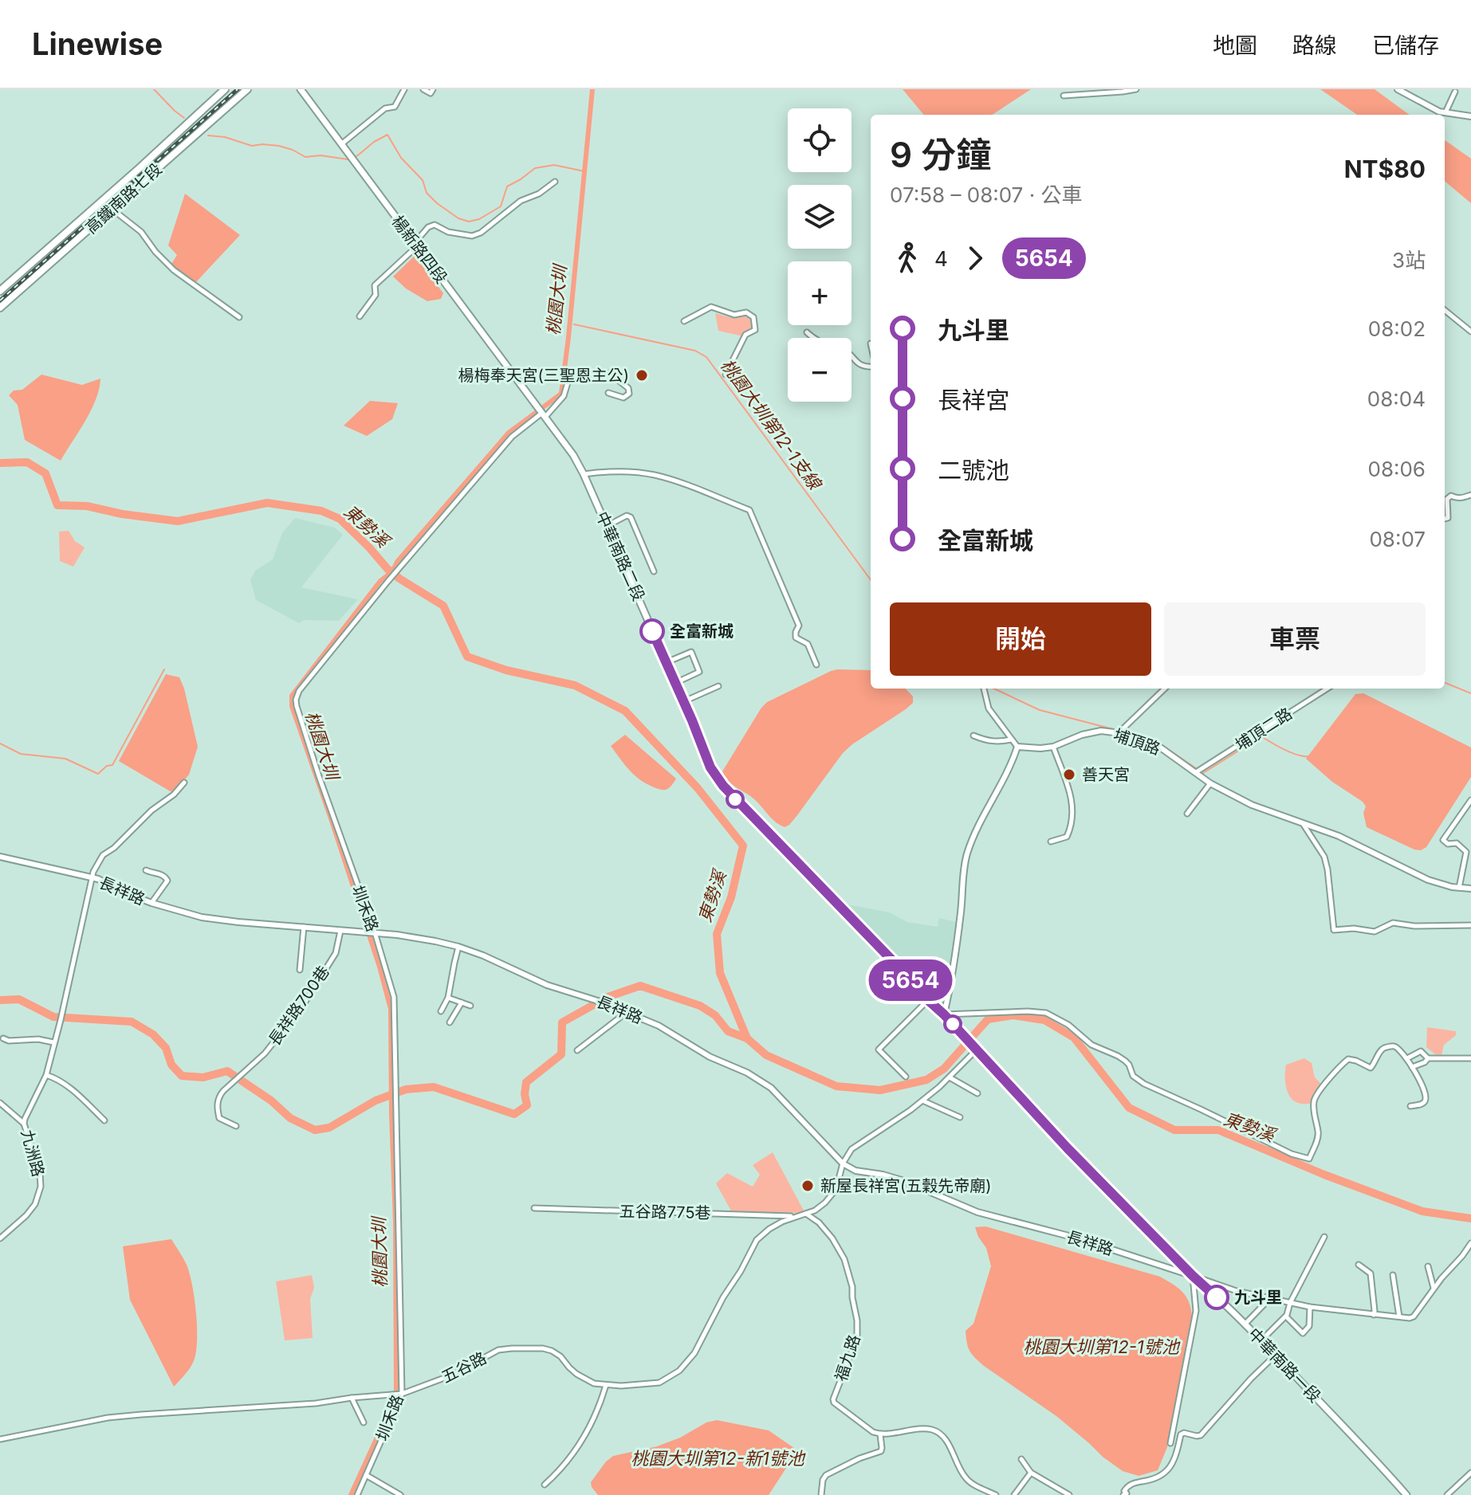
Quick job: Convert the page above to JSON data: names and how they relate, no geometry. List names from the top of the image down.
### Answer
{
  "streets": {
    "main road": [
      "高鐵南路七段",
      "楊新路四段",
      "中華南路二段",
      "中華南路一段"
    ],
    "street": [
      "埔頂二路",
      "埔頂路",
      "長祥路",
      "圳禾路",
      "長祥路700巷",
      "九洲路",
      "五谷路775巷",
      "福九路",
      "五谷路"
    ]
  },
  "crossings": [
    ["楊新路四段", "中華南路二段"],
    ["楊新路四段", "圳禾路"],
    ["中華南路二段", "圳禾路"],
    ["中華南路二段", "中華南路一段"],
    ["埔頂二路", "埔頂路"],
    ["長祥路", "圳禾路"],
    ["長祥路", "長祥路700巷"],
    ["長祥路", "九洲路"],
    ["長祥路", "中華南路一段"],
    ["長祥路", "五谷路"],
    ["圳禾路", "五谷路"],
    ["五谷路775巷", "五谷路"],
    ["福九路", "五谷路"]
  ],
  "water": [
    "桃園大圳",
    "桃園大圳第12-1支線",
    "東勢溪",
    "桃園大圳第12-1號池",
    "桃園大圳第12-新1號池"
  ],
  "places": [
    "楊梅奉天宮(三聖恩主公)",
    "全富新城",
    "善天宮",
    "新屋長祥宮(五穀先帝廟)",
    "九斗里"
  ],
  "lines": ["bus line 5654"],
  "page": {
    "header": "Linewise",
    "nav": ["地圖", "路線", "已儲存"],
    "on_map": "5654",
    "map_buttons": ["+", "−"],
    "heading": ["9 分鐘", "07:58 – 08:07 · 公車", "NT$80"],
    "legs": ["4", "5654", "3站"],
    "list": [
      {
        "name": "九斗里",
        "value": "08:02"
      },
      {
        "name": "長祥宮",
        "value": "08:04"
      },
      {
        "name": "二號池",
        "value": "08:06"
      },
      {
        "name": "全富新城",
        "value": "08:07"
      }
    ],
    "buttons": ["開始", "車票"]
  }
}
